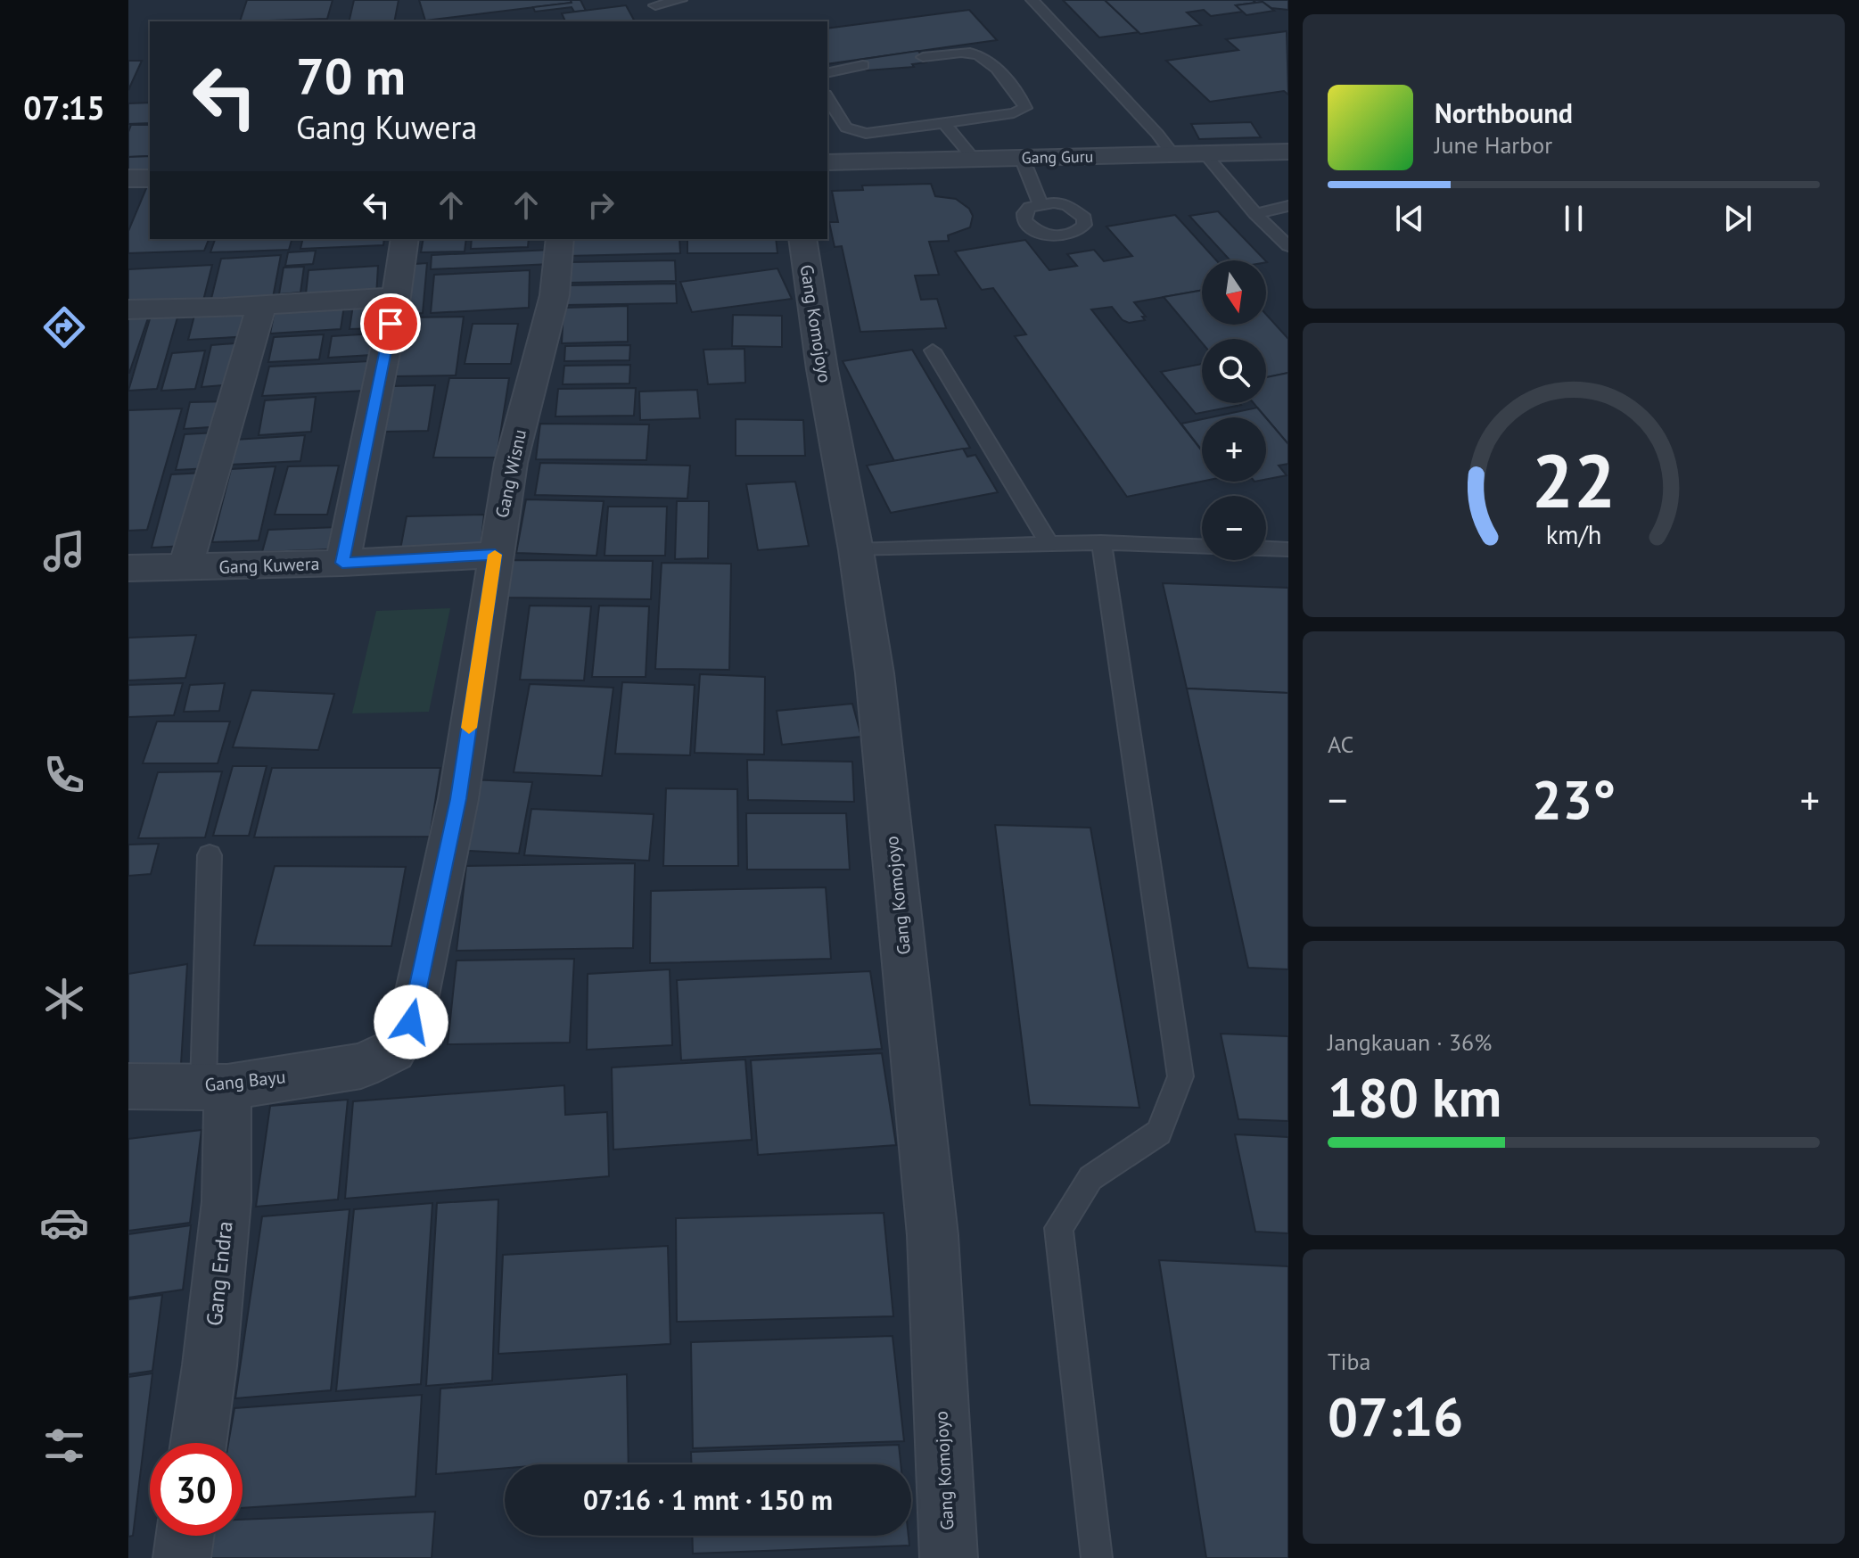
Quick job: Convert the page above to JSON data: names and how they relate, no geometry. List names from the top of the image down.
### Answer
{
  "streets": {
    "street": [
      "Gang Guru",
      "Gang Komojoyo",
      "Gang Wisnu",
      "Gang Kuwera",
      "Gang Bayu",
      "Gang Endra"
    ]
  },
  "crossings": [
    ["Gang Wisnu", "Gang Kuwera"],
    ["Gang Wisnu", "Gang Bayu"],
    ["Gang Bayu", "Gang Endra"]
  ],
  "north": "bottom",
  "page": {
    "tabs": "07:15",
    "turn": ["70 m", "Gang Kuwera"],
    "song": ["Northbound", "June Harbor"],
    "map_buttons": ["+", "−"],
    "tile": [
      "AC",
      ["Jangkauan · 36%", "180 km"],
      ["Tiba", "07:16"]
    ],
    "heat": ["−", "23°", "+"],
    "limit": "30",
    "trip": "07:16 · 1 mnt · 150 m",
    "gauge": ["22", "km/h"]
  }
}
